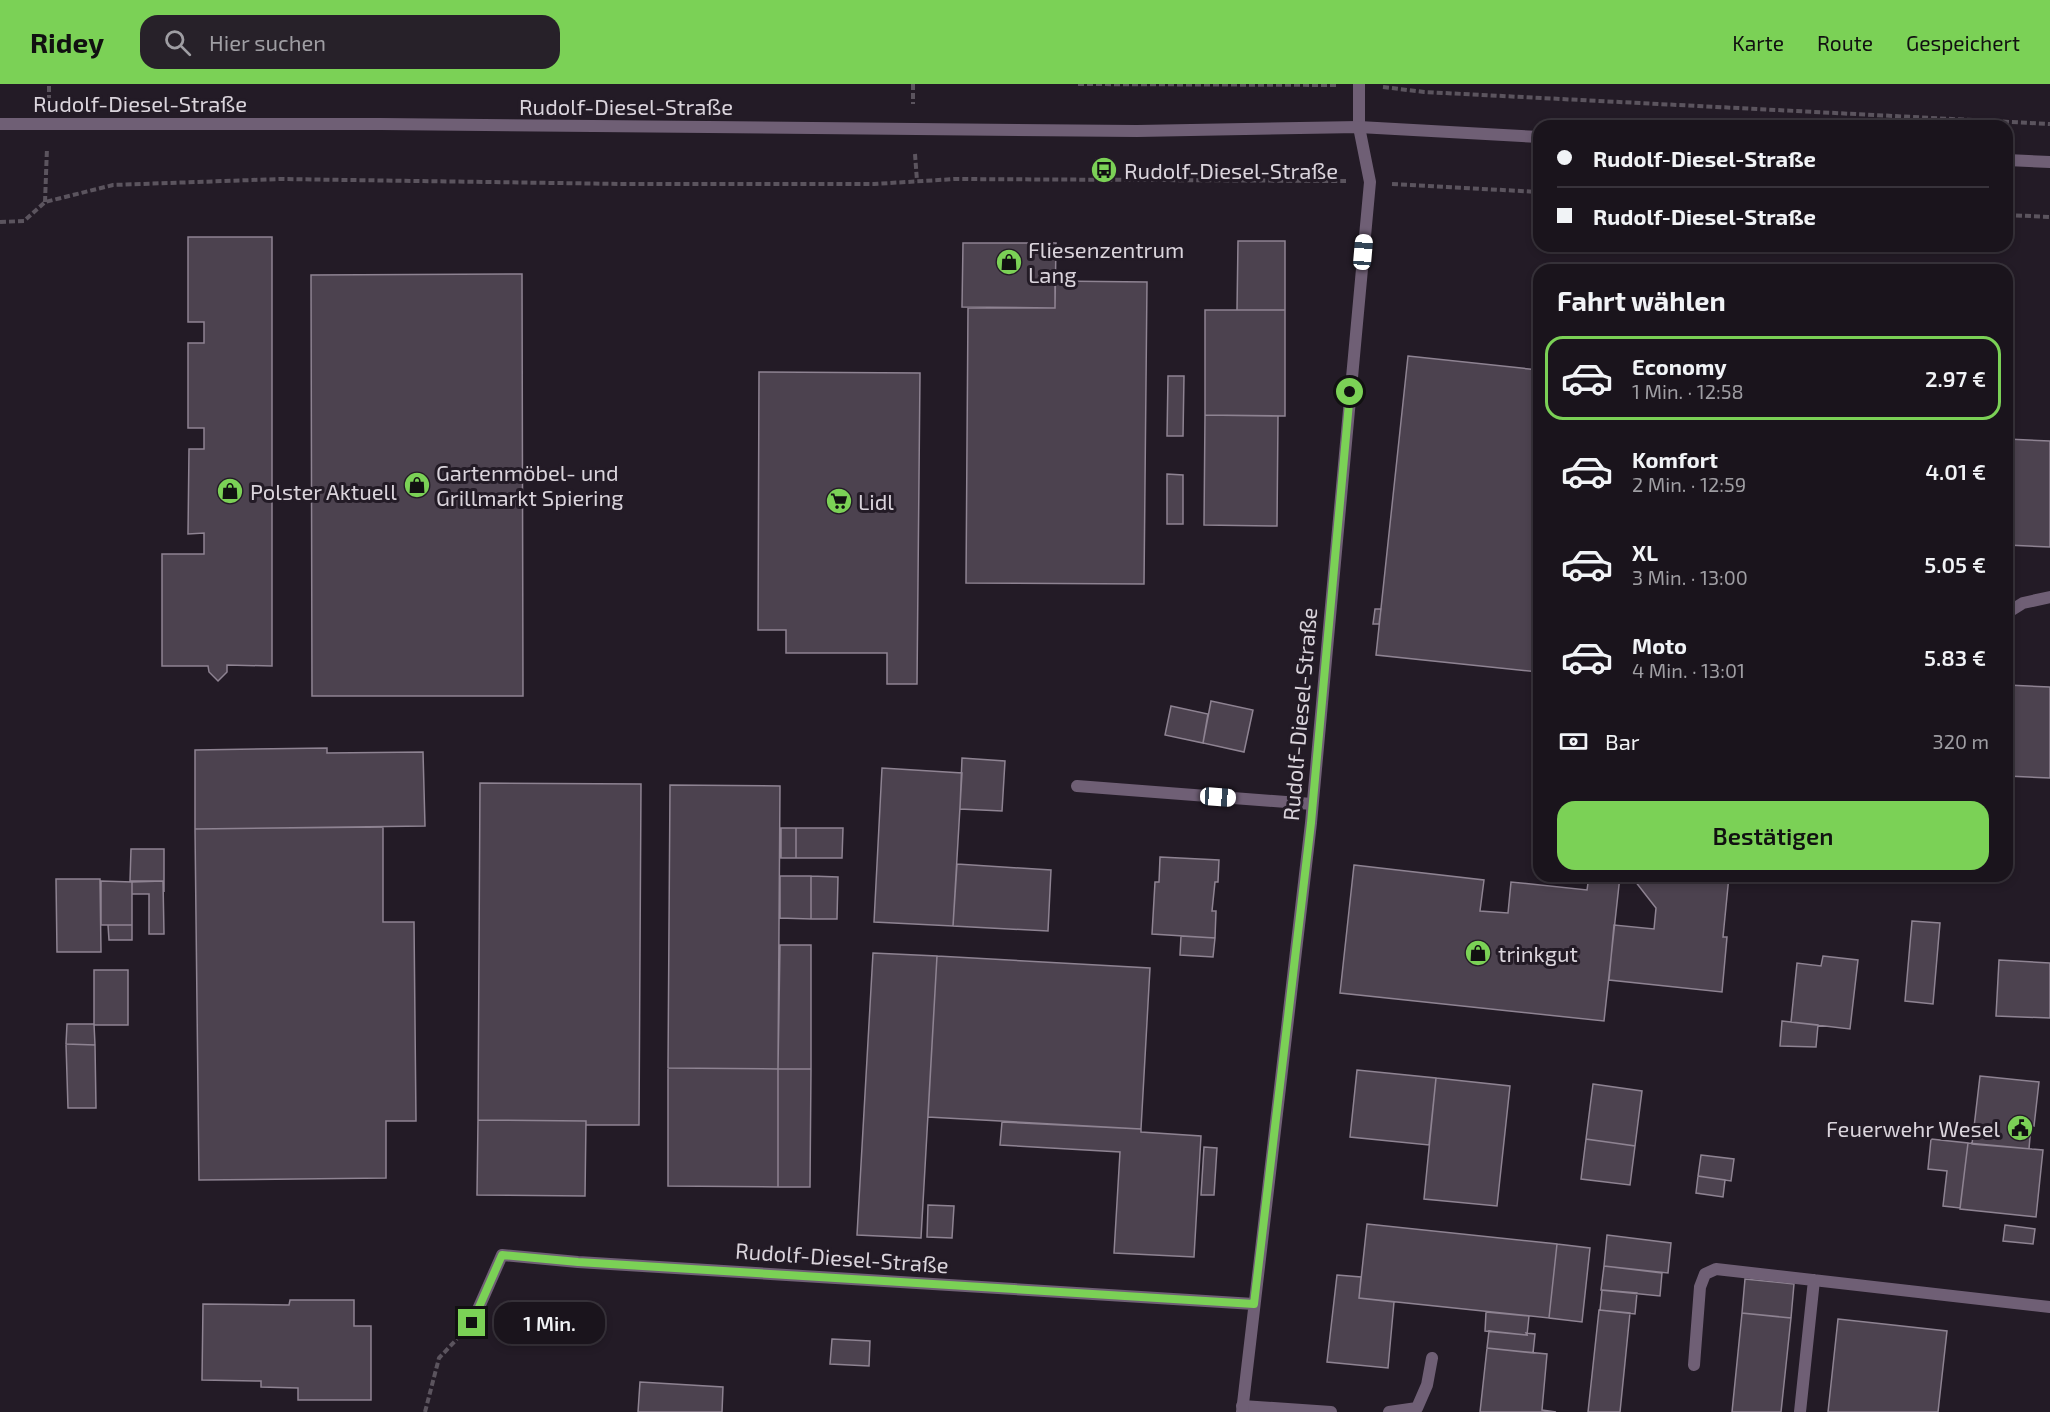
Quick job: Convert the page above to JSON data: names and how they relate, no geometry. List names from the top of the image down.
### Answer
{
  "streets": {
    "street": ["Rudolf-Diesel-Straße"]
  },
  "places": {
    "bus stop": ["Rudolf-Diesel-Straße"],
    "shop": [
      "Fliesenzentrum Lang",
      "Gartenmöbel- und Grillmarkt Spiering",
      "Polster Aktuell",
      "trinkgut"
    ],
    "supermarket": ["Lidl"],
    "public building": ["Feuerwehr Wesel"]
  },
  "page": {
    "header": "Ridey",
    "search": "Hier suchen",
    "nav": ["Karte", "Route", "Gespeichert"],
    "banner": ["Rudolf-Diesel-Straße", "Rudolf-Diesel-Straße"],
    "heading": "Fahrt wählen",
    "list": [
      {
        "name": "Economy",
        "note": "1 Min. · 12:58",
        "value": "2.97 €"
      },
      {
        "name": "Komfort",
        "note": "2 Min. · 12:59",
        "value": "4.01 €"
      },
      {
        "name": "XL",
        "note": "3 Min. · 13:00",
        "value": "5.05 €"
      },
      {
        "name": "Moto",
        "note": "4 Min. · 13:01",
        "value": "5.83 €"
      }
    ],
    "pay": ["Bar", "320 m"],
    "buttons": "Bestätigen",
    "bubble": "1 Min."
  }
}
